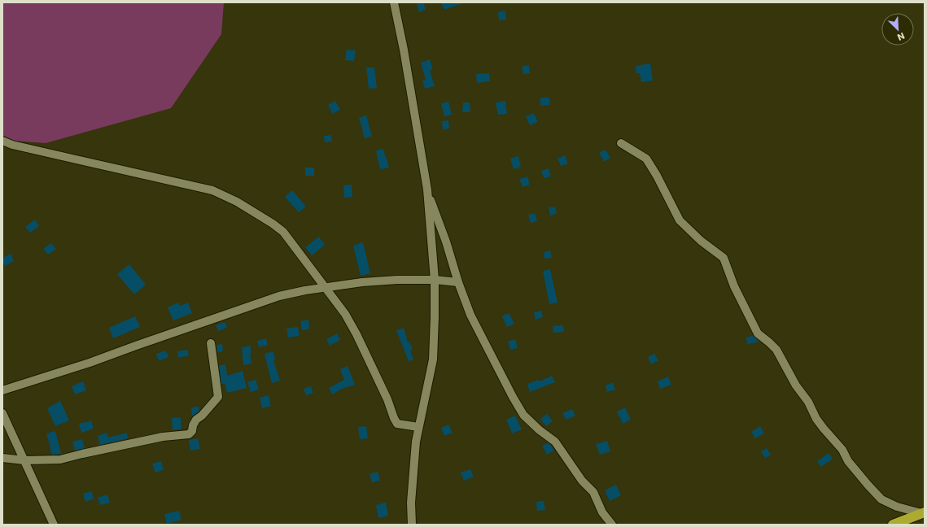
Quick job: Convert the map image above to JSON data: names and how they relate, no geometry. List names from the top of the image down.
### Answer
{
  "north": "bottom right"
}
